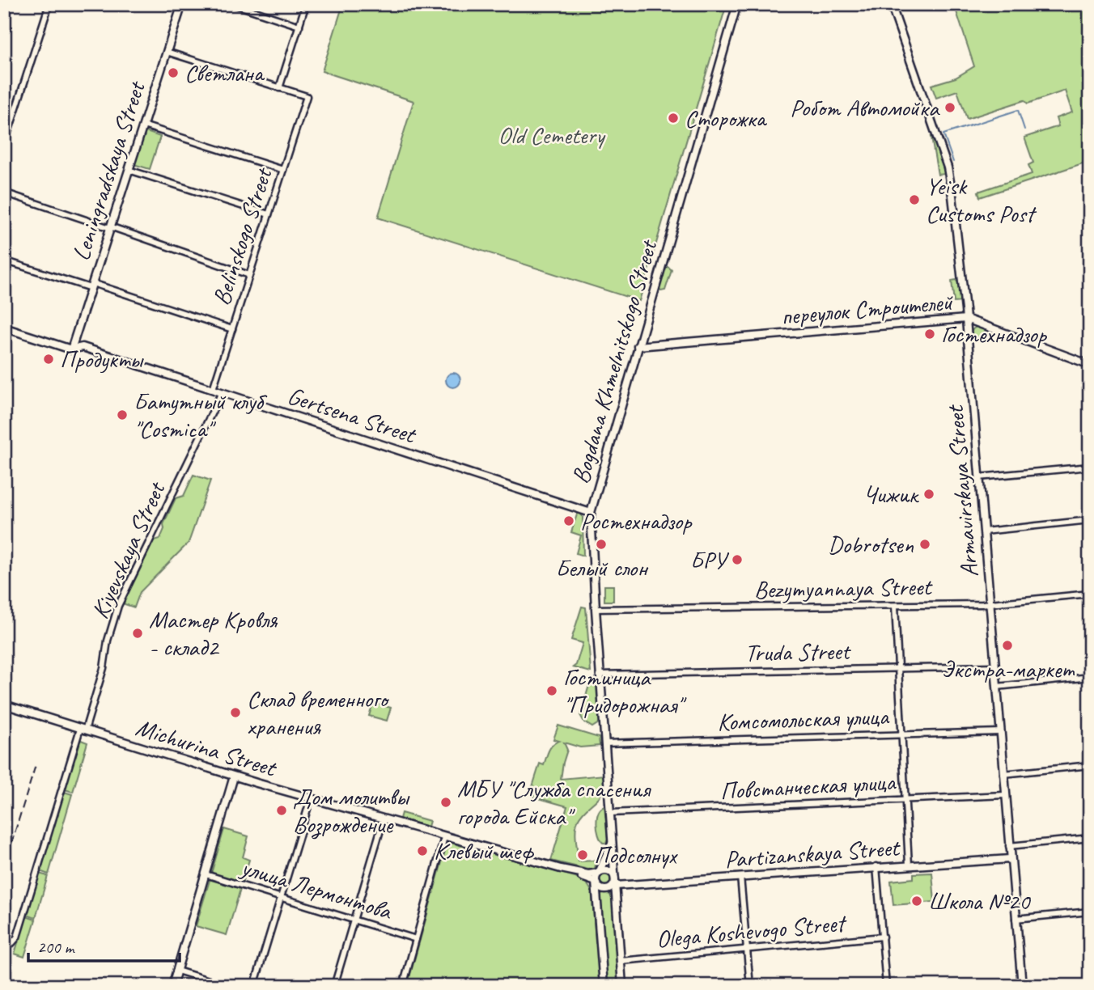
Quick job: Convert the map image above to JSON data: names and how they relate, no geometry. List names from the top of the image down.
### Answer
{
  "streets": {
    "street": [
      "Leningradskaya Street",
      "Belinskogo Street",
      "переулок Строителей",
      "Bogdana Khmelnitskogo Street",
      "Gertsena Street",
      "Armavirskaya Street",
      "Kiyevskaya Street",
      "Bezymyannaya Street",
      "Truda Street",
      "Комсомольская улица",
      "Michurina Street",
      "Повстанческая улица",
      "Partizanskaya Street",
      "улица Лермонтова",
      "Olega Koshevogo Street"
    ]
  },
  "crossings": [
    ["Leningradskaya Street", "Gertsena Street"],
    ["Belinskogo Street", "Gertsena Street"],
    ["переулок Строителей", "Bogdana Khmelnitskogo Street"],
    ["переулок Строителей", "Armavirskaya Street"],
    ["Bogdana Khmelnitskogo Street", "Gertsena Street"],
    ["Bogdana Khmelnitskogo Street", "Bezymyannaya Street"],
    ["Bogdana Khmelnitskogo Street", "Truda Street"],
    ["Bogdana Khmelnitskogo Street", "Комсомольская улица"],
    ["Bogdana Khmelnitskogo Street", "Michurina Street"],
    ["Bogdana Khmelnitskogo Street", "Повстанческая улица"],
    ["Bogdana Khmelnitskogo Street", "Partizanskaya Street"],
    ["Bogdana Khmelnitskogo Street", "Olega Koshevogo Street"],
    ["Gertsena Street", "Kiyevskaya Street"],
    ["Armavirskaya Street", "Bezymyannaya Street"],
    ["Armavirskaya Street", "Truda Street"],
    ["Armavirskaya Street", "Комсомольская улица"],
    ["Armavirskaya Street", "Повстанческая улица"],
    ["Armavirskaya Street", "Partizanskaya Street"],
    ["Kiyevskaya Street", "Michurina Street"],
    ["Michurina Street", "Partizanskaya Street"]
  ],
  "parks": ["Old Cemetery"],
  "places": [
    "Светлана",
    "Робот Автомойка",
    "Сторожка",
    "Yeisk Customs Post",
    "Гостехнадзор",
    "Продукты",
    "Батутный клуб \"Cosmica\"",
    "Чижик",
    "Ростехнадзор",
    "Белый слон",
    "Dobrotsen",
    "БРУ",
    "Мастер Кровля - склад2",
    "Экстра-маркет",
    "Гостиница \"Придорожная\"",
    "Склад временного хранения",
    "МБУ \"Служба спасения города Ейска\"",
    "Дом молитвы Возрождение",
    "Клевый шеф",
    "Подсолнух",
    "Школа №20"
  ],
  "scale_bar": "200 m"
}
